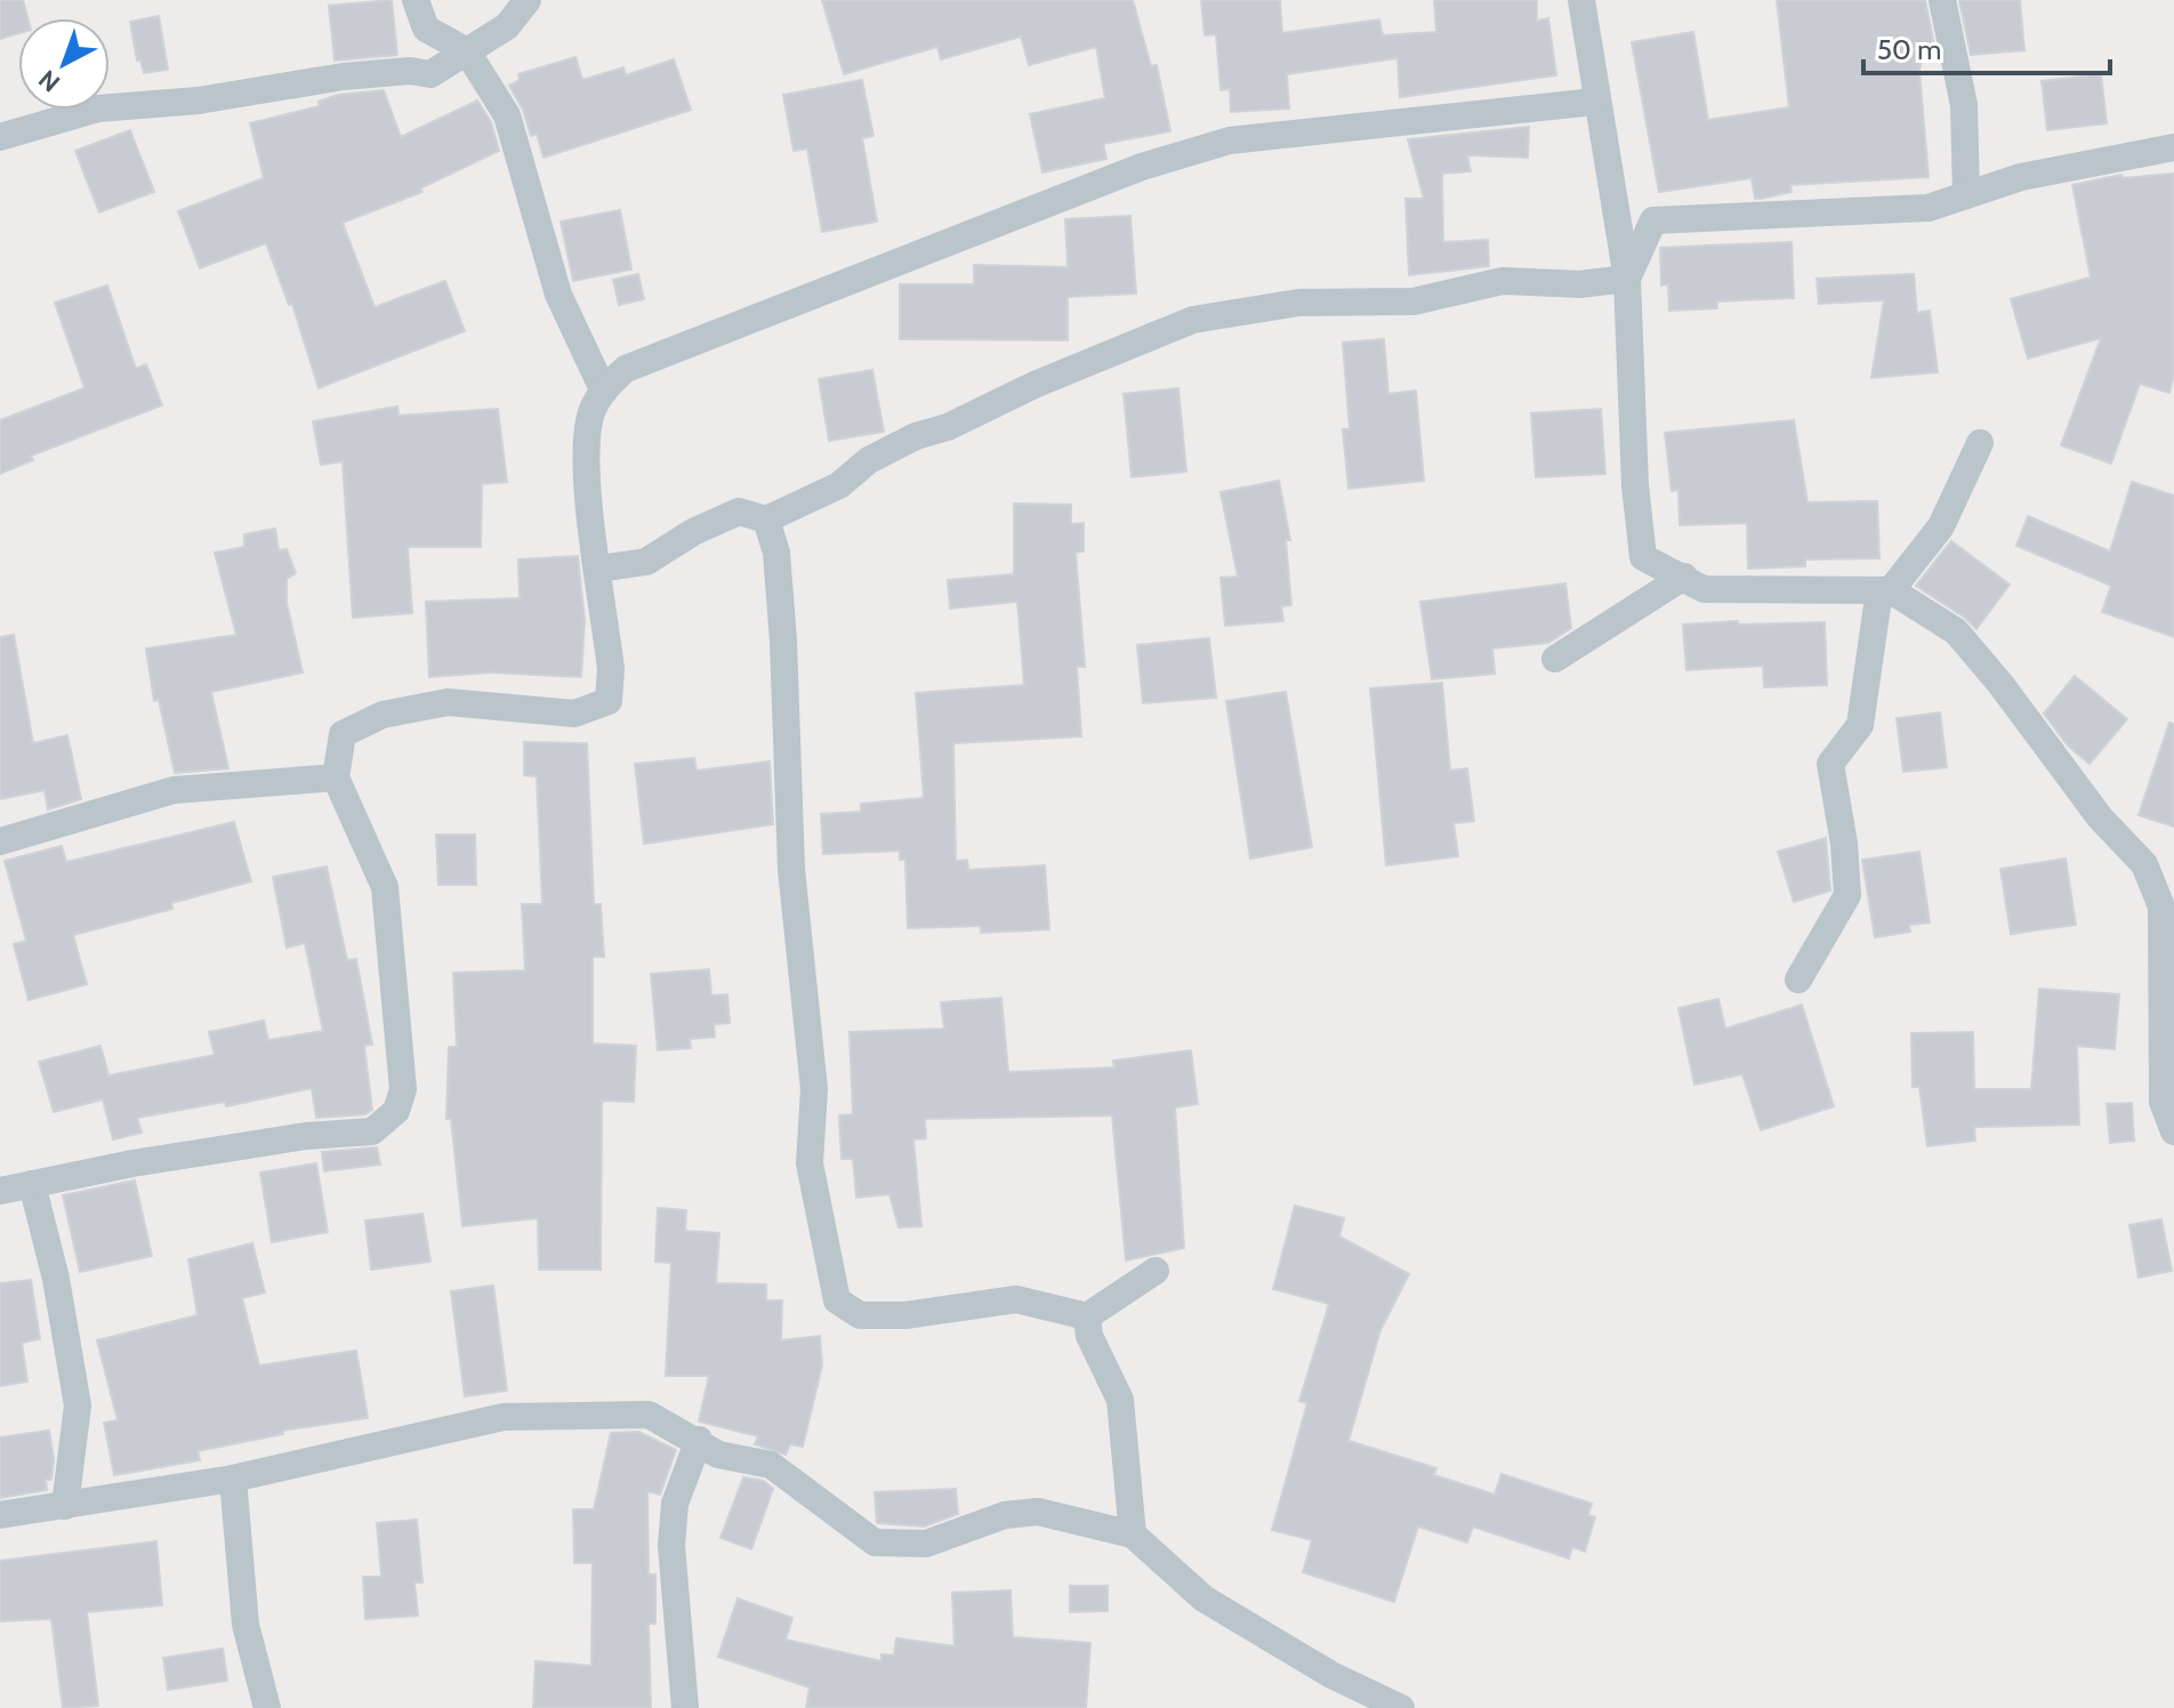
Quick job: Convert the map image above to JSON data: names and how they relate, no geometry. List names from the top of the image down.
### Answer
{
  "scale_bar": "50 m",
  "north": "bottom left"
}
